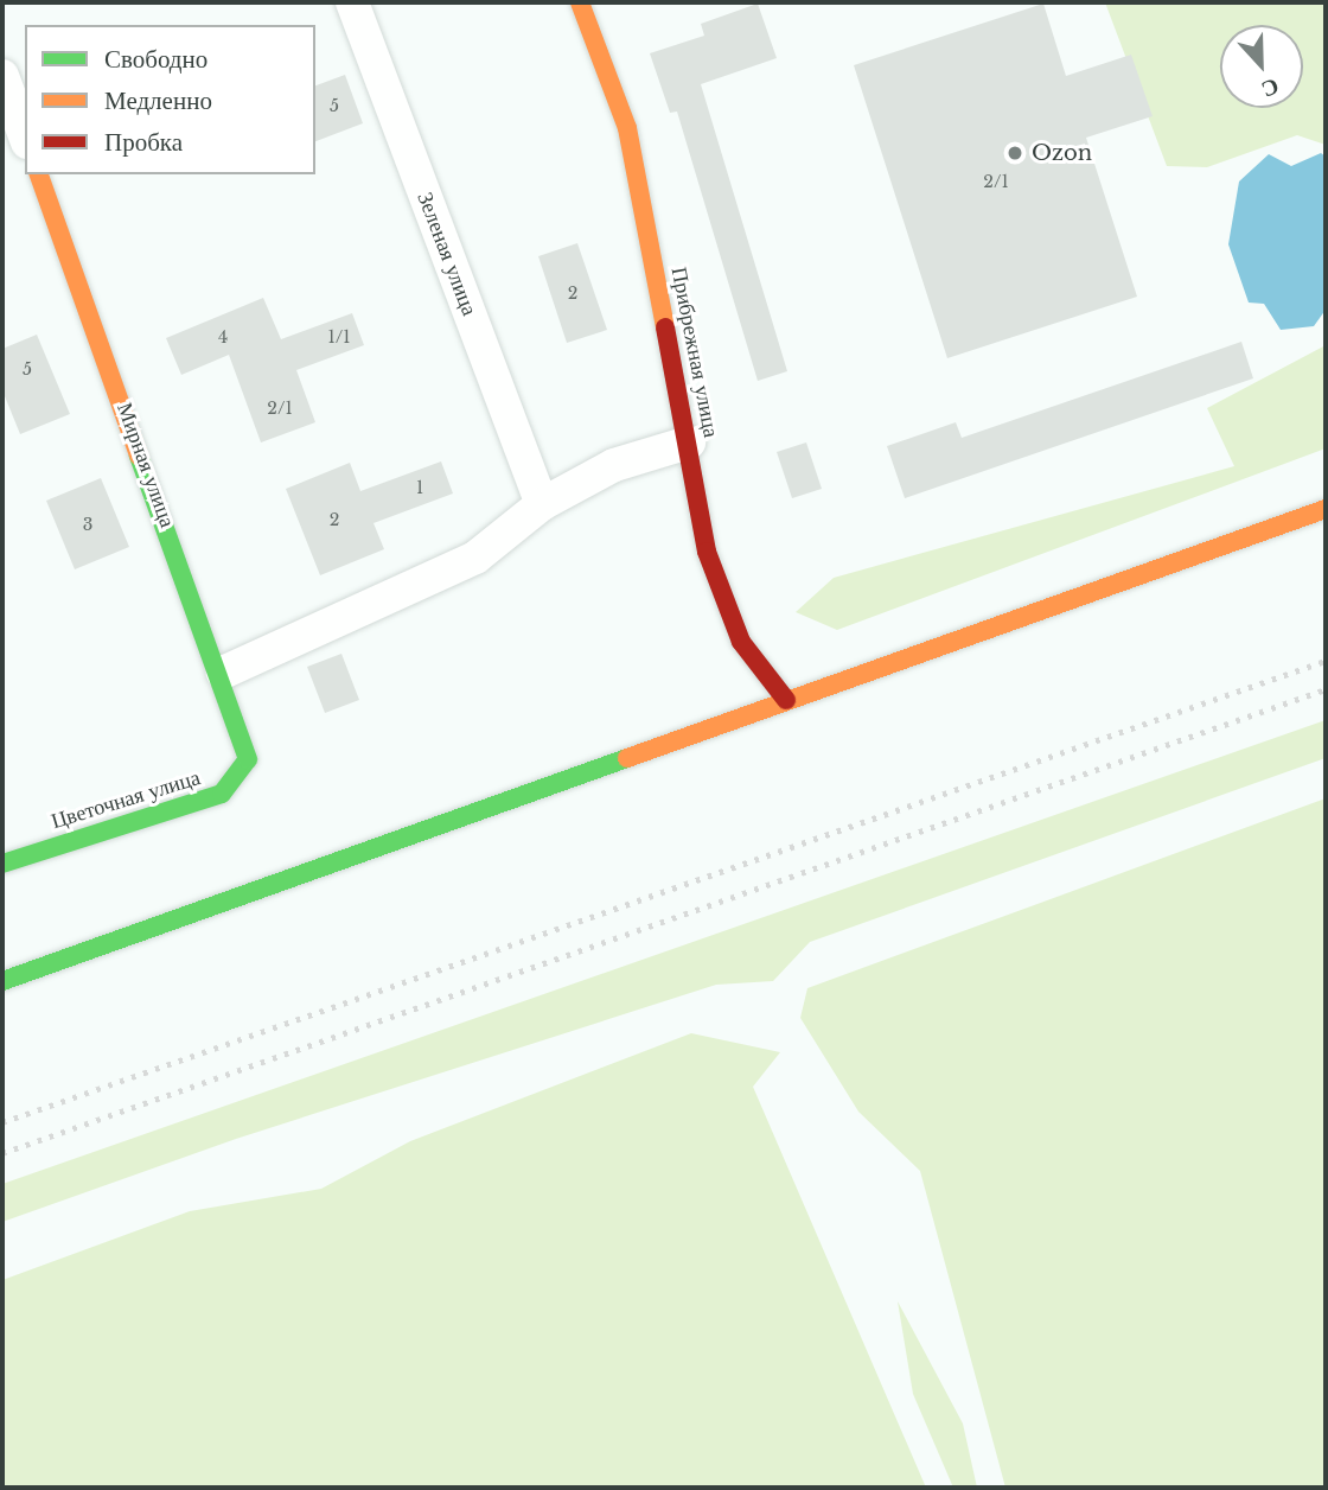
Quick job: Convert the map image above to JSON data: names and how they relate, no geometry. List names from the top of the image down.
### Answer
{
  "streets": {
    "street": [
      "Зеленая улица",
      "Прибрежная улица",
      "Мирная улица",
      "Цветочная улица"
    ]
  },
  "crossings": [
    ["Мирная улица", "Цветочная улица"]
  ],
  "places": ["Ozon"],
  "house_numbers": [
    "5",
    "2/1",
    "2",
    "4",
    "1/1",
    "5",
    "2/1",
    "1",
    "2",
    "3"
  ],
  "legend": ["Свободно", "Медленно", "Пробка"],
  "north": "bottom"
}
